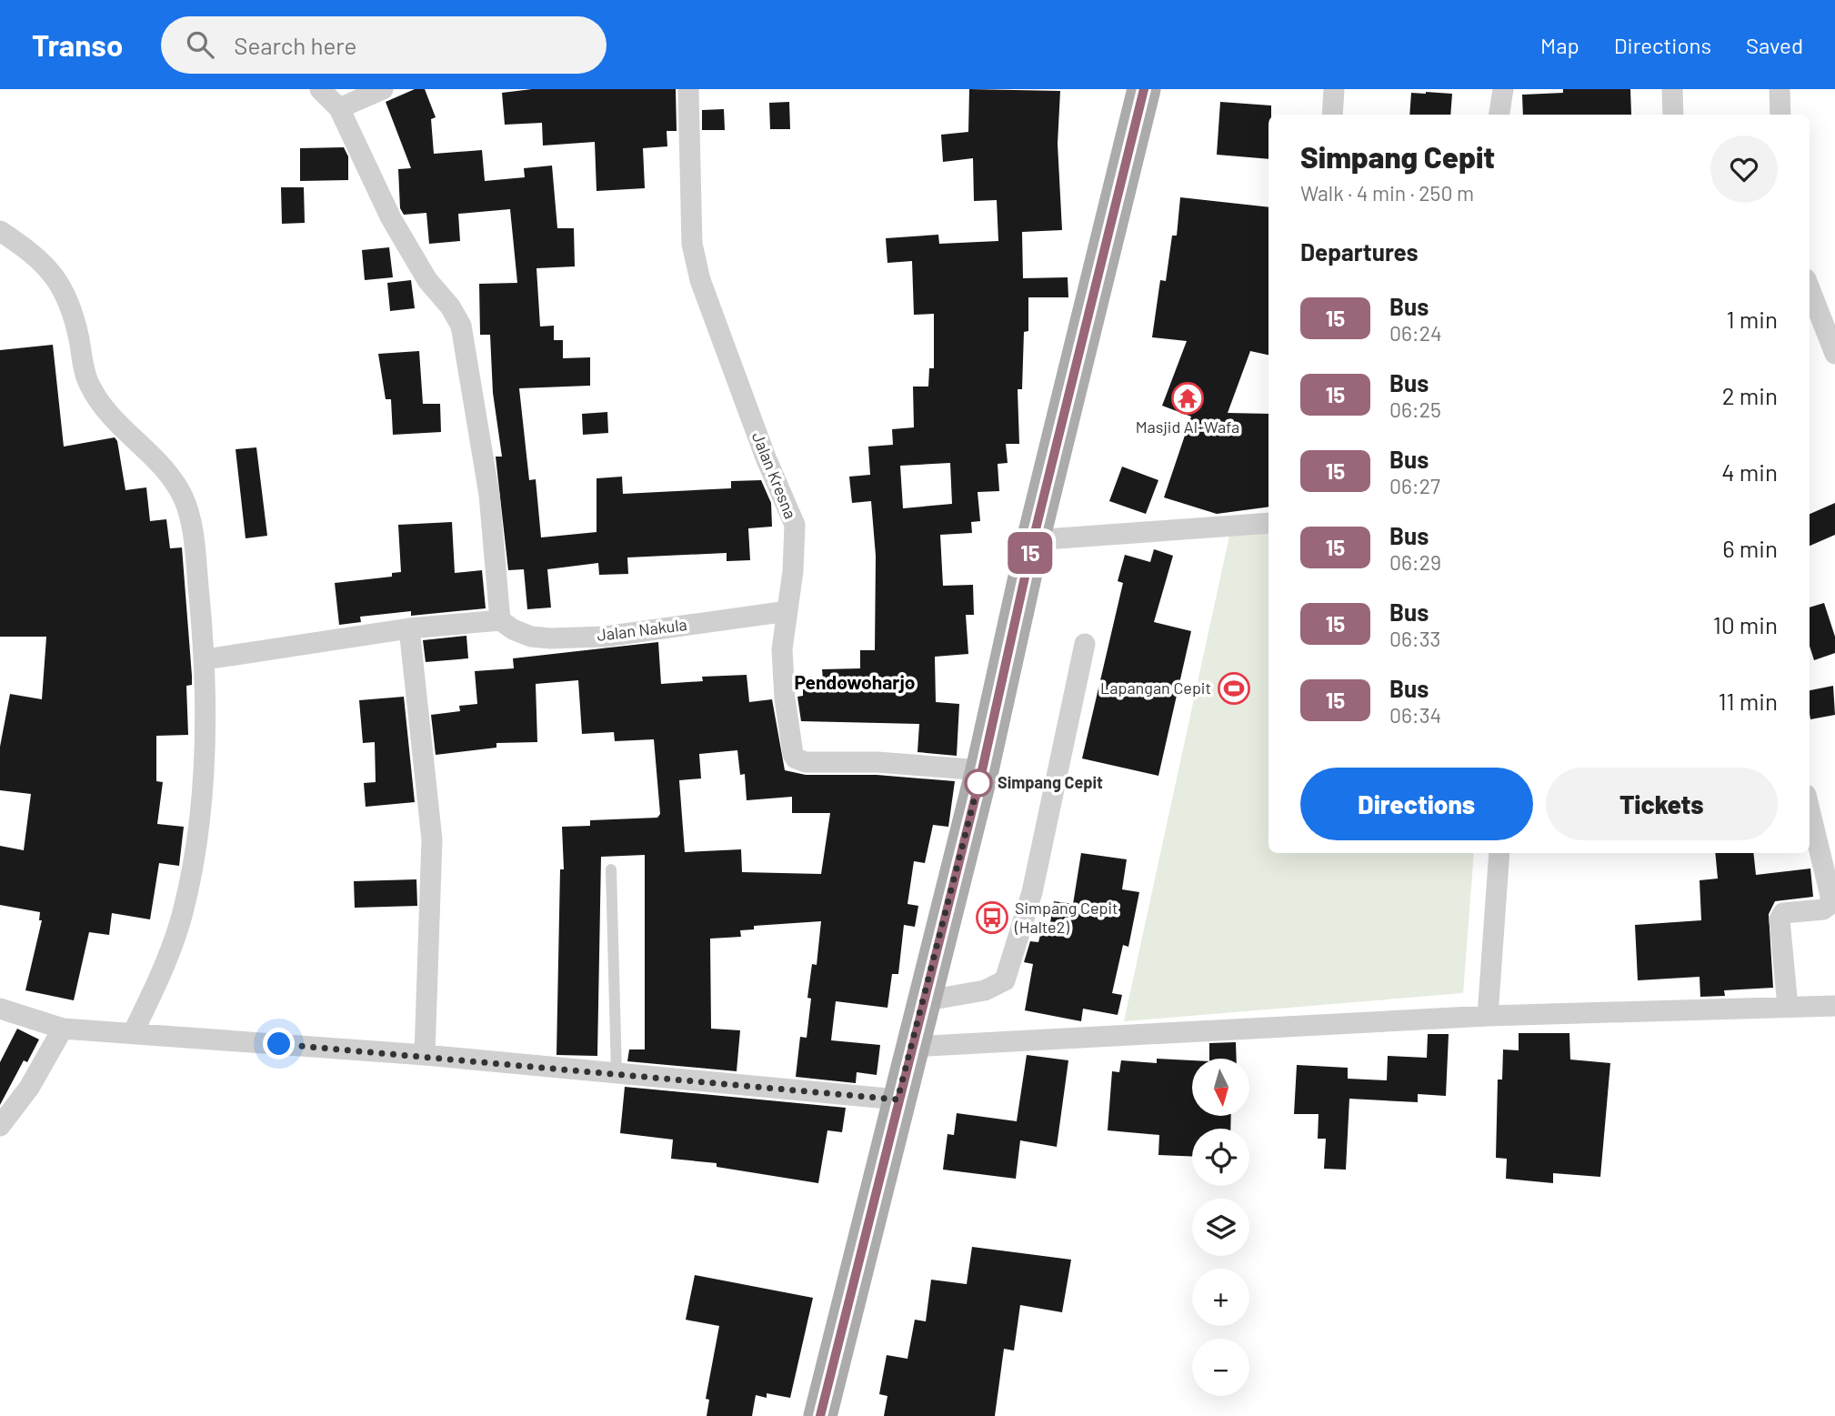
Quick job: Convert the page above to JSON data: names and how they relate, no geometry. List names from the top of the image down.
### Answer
{
  "streets": {
    "street": ["Jalan Kresna", "Jalan Nakula"]
  },
  "crossings": [
    ["Jalan Kresna", "Jalan Nakula"]
  ],
  "districts": ["Pendowoharjo"],
  "places": {
    "temple": ["Masjid Al-Wafa"],
    "sports": ["Lapangan Cepit"],
    "other": ["Simpang Cepit"],
    "bus stop": ["Simpang Cepit (Halte2)"]
  },
  "lines": ["bus line 15"],
  "north": "bottom",
  "page": {
    "header": "Transo",
    "search": "Search here",
    "nav": ["Map", "Directions", "Saved"],
    "on_map": "15",
    "heading": [
      ["Simpang Cepit", "Walk · 4 min · 250 m"],
      "Departures"
    ],
    "list": [
      {
        "mark": "15",
        "name": "Bus",
        "note": "06:24",
        "value": "1 min"
      },
      {
        "mark": "15",
        "name": "Bus",
        "note": "06:25",
        "value": "2 min"
      },
      {
        "mark": "15",
        "name": "Bus",
        "note": "06:27",
        "value": "4 min"
      },
      {
        "mark": "15",
        "name": "Bus",
        "note": "06:29",
        "value": "6 min"
      },
      {
        "mark": "15",
        "name": "Bus",
        "note": "06:33",
        "value": "10 min"
      },
      {
        "mark": "15",
        "name": "Bus",
        "note": "06:34",
        "value": "11 min"
      }
    ],
    "buttons": ["Directions", "Tickets"],
    "map_buttons": ["+", "−"]
  }
}
